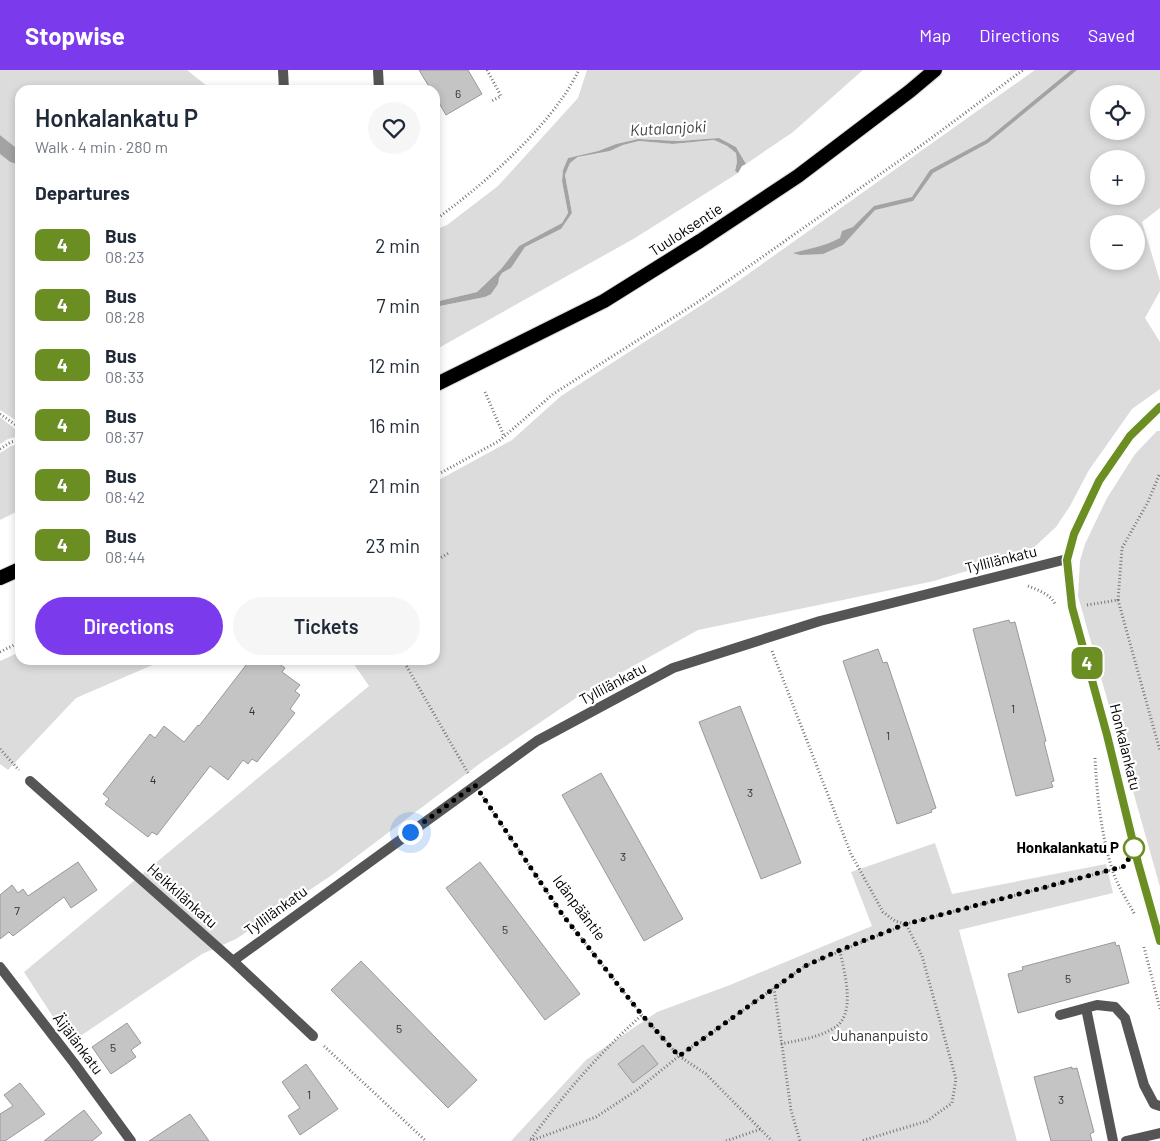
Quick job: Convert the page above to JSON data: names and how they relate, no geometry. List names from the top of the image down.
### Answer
{
  "streets": {
    "highway": ["Tuuloksentie"],
    "street": [
      "Tyllilänkatu",
      "Honkalankatu",
      "Heikkilänkatu",
      "Äijälänkatu"
    ],
    "path": ["Idänpääntie"]
  },
  "crossings": [
    ["Tyllilänkatu", "Honkalankatu"],
    ["Tyllilänkatu", "Heikkilänkatu"],
    ["Tyllilänkatu", "Idänpääntie"]
  ],
  "water": ["Kutalanjoki"],
  "parks": ["Juhananpuisto"],
  "places": ["Honkalankatu P"],
  "lines": ["bus line 4"],
  "house_numbers": [
    "6",
    "1",
    "4",
    "1",
    "4",
    "3",
    "3",
    "7",
    "5",
    "5",
    "5",
    "5",
    "1",
    "3"
  ],
  "page": {
    "header": "Stopwise",
    "nav": ["Map", "Directions", "Saved"],
    "on_map": "4",
    "map_buttons": ["+", "−"],
    "heading": [
      ["Honkalankatu P", "Walk · 4 min · 280 m"],
      "Departures"
    ],
    "list": [
      {
        "mark": "4",
        "name": "Bus",
        "note": "08:23",
        "value": "2 min"
      },
      {
        "mark": "4",
        "name": "Bus",
        "note": "08:28",
        "value": "7 min"
      },
      {
        "mark": "4",
        "name": "Bus",
        "note": "08:33",
        "value": "12 min"
      },
      {
        "mark": "4",
        "name": "Bus",
        "note": "08:37",
        "value": "16 min"
      },
      {
        "mark": "4",
        "name": "Bus",
        "note": "08:42",
        "value": "21 min"
      },
      {
        "mark": "4",
        "name": "Bus",
        "note": "08:44",
        "value": "23 min"
      }
    ],
    "buttons": ["Directions", "Tickets"]
  }
}
